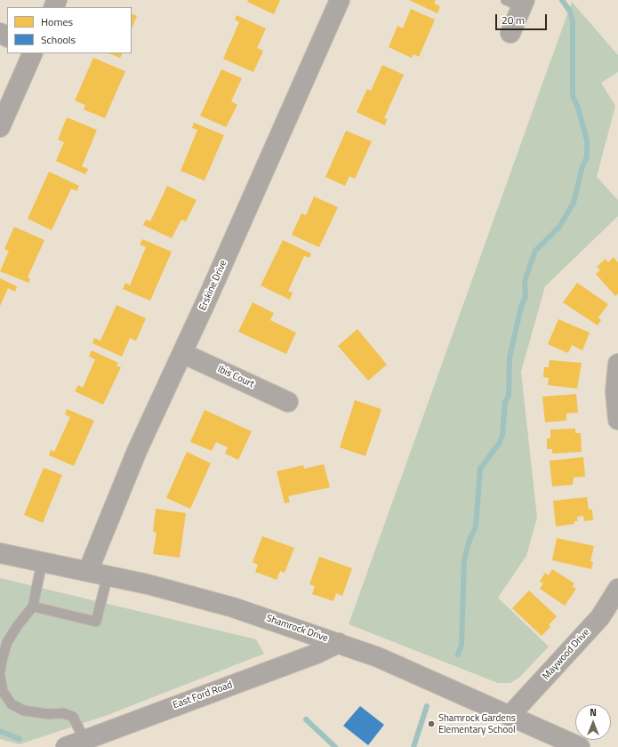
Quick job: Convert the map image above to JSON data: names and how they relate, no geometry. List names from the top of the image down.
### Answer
{
  "streets": {
    "street": [
      "Erskine Drive",
      "Ibis Court",
      "Shamrock Drive",
      "Maywood Drive",
      "East Ford Road"
    ]
  },
  "crossings": [
    ["Erskine Drive", "Ibis Court"],
    ["Erskine Drive", "Shamrock Drive"],
    ["Shamrock Drive", "Maywood Drive"],
    ["Shamrock Drive", "East Ford Road"]
  ],
  "places": ["Shamrock Gardens Elementary School"],
  "legend": ["Homes", "Schools"],
  "scale_bar": "20 m",
  "north": "top"
}
